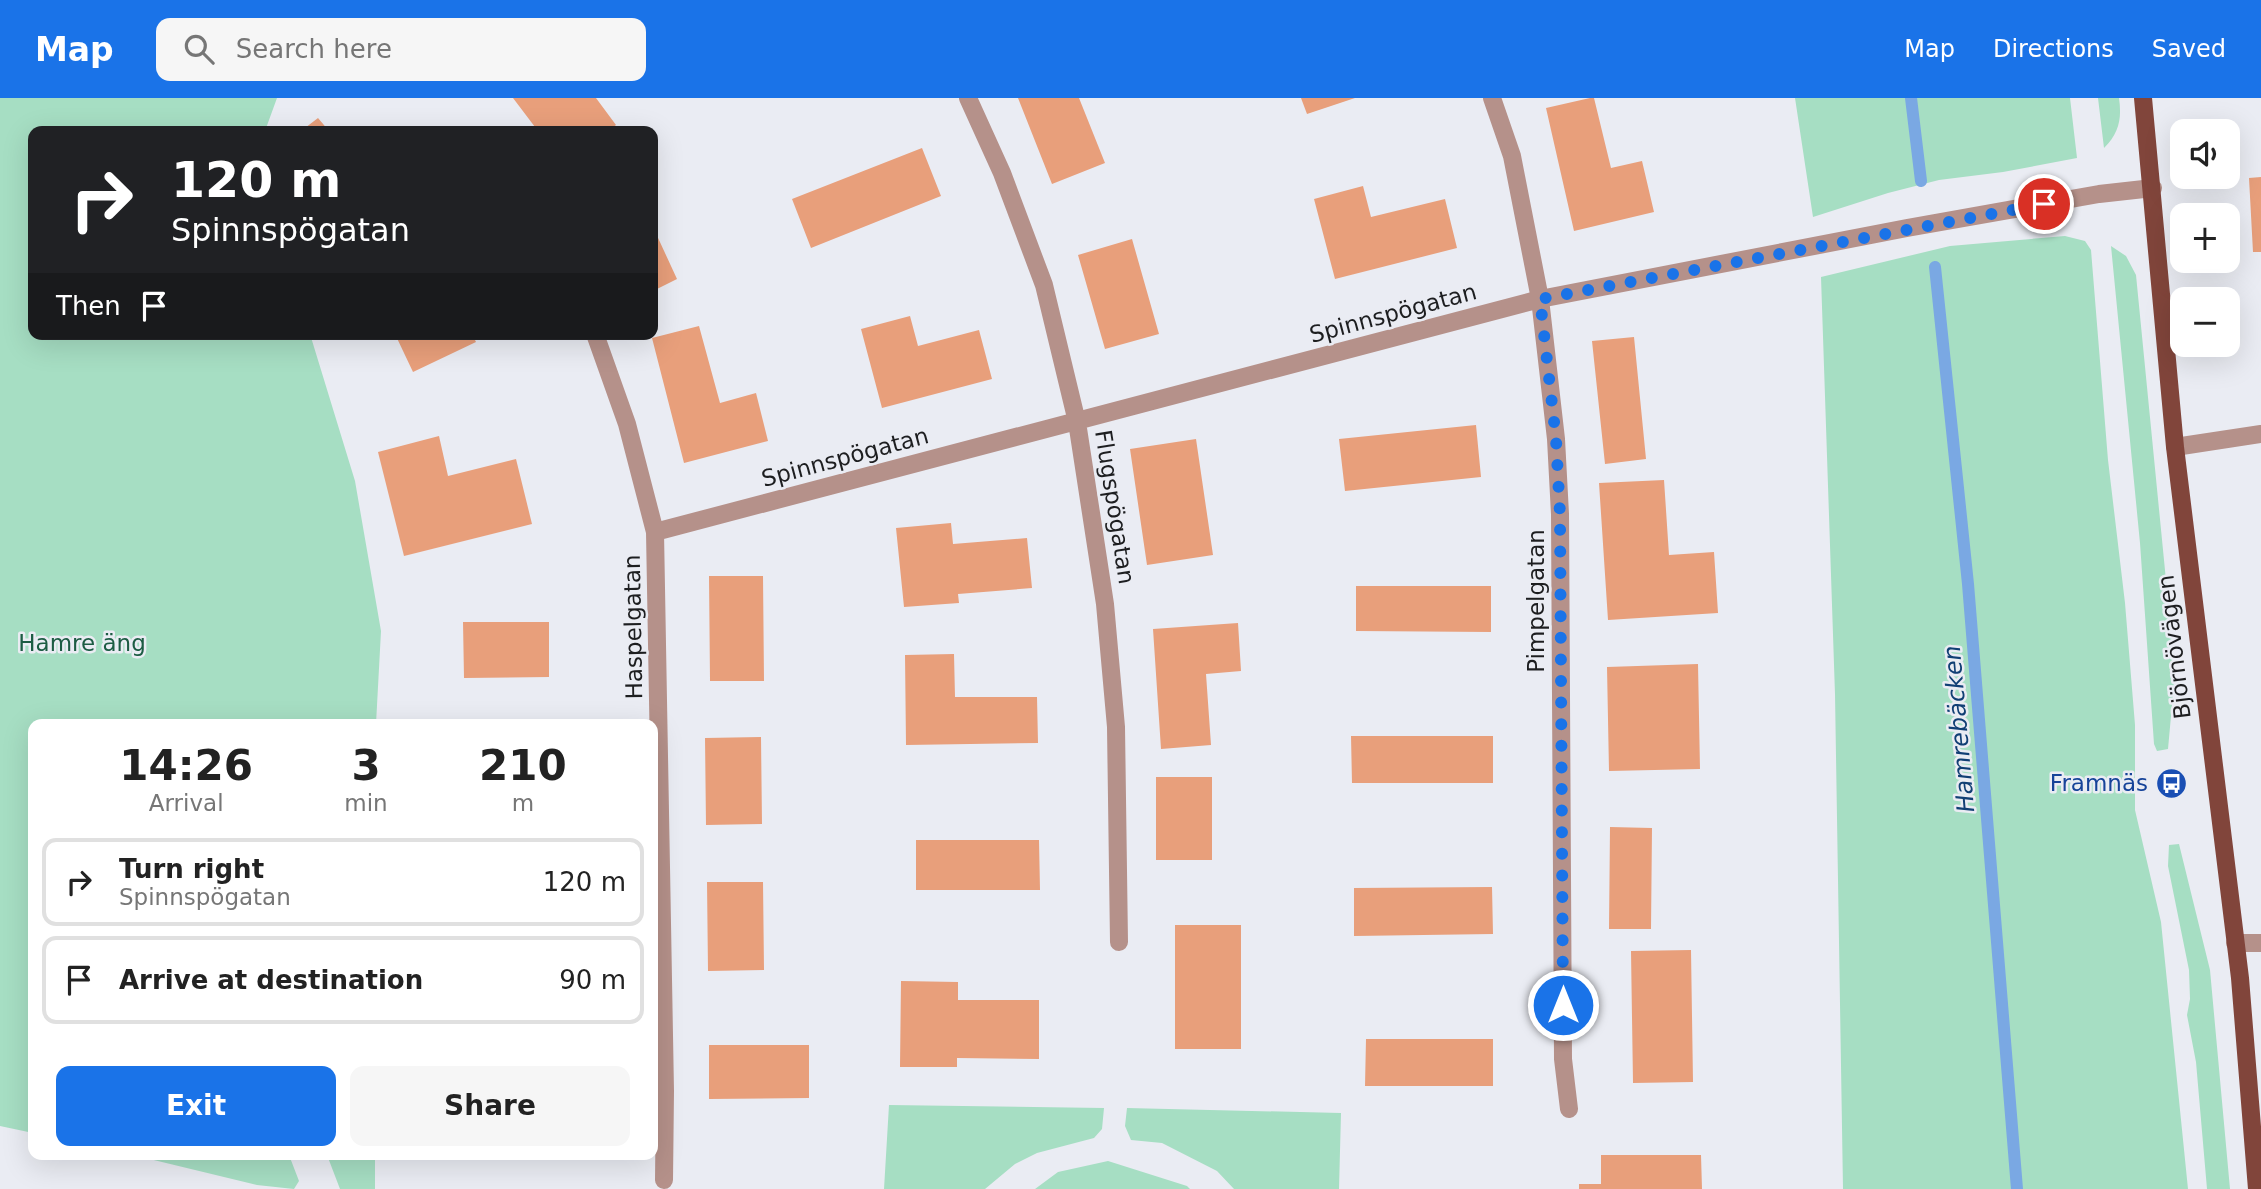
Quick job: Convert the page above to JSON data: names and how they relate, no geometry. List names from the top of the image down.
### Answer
{
  "streets": {
    "main road": ["Björnövägen"],
    "street": [
      "Spinnspögatan",
      "Flugspögatan",
      "Pimpelgatan",
      "Haspelgatan"
    ]
  },
  "crossings": [
    ["Spinnspögatan", "Flugspögatan"],
    ["Spinnspögatan", "Pimpelgatan"],
    ["Spinnspögatan", "Haspelgatan"],
    ["Spinnspögatan", "Björnövägen"]
  ],
  "water": ["Hamrebäcken"],
  "parks": ["Hamre äng"],
  "places": {
    "bus stop": ["Framnäs"]
  },
  "page": {
    "header": "Map",
    "search": "Search here",
    "nav": ["Map", "Directions", "Saved"],
    "map_buttons": ["+", "−"],
    "turn": ["120 m", "Spinnspögatan"],
    "then": "Then",
    "eta": [
      "14:26",
      "Arrival",
      "3",
      "min",
      "210",
      "m"
    ],
    "list": [
      {
        "name": "Turn right",
        "note": "Spinnspögatan",
        "value": "120 m"
      },
      {
        "name": "Arrive at destination",
        "value": "90 m"
      }
    ],
    "buttons": ["Exit", "Share"]
  }
}
